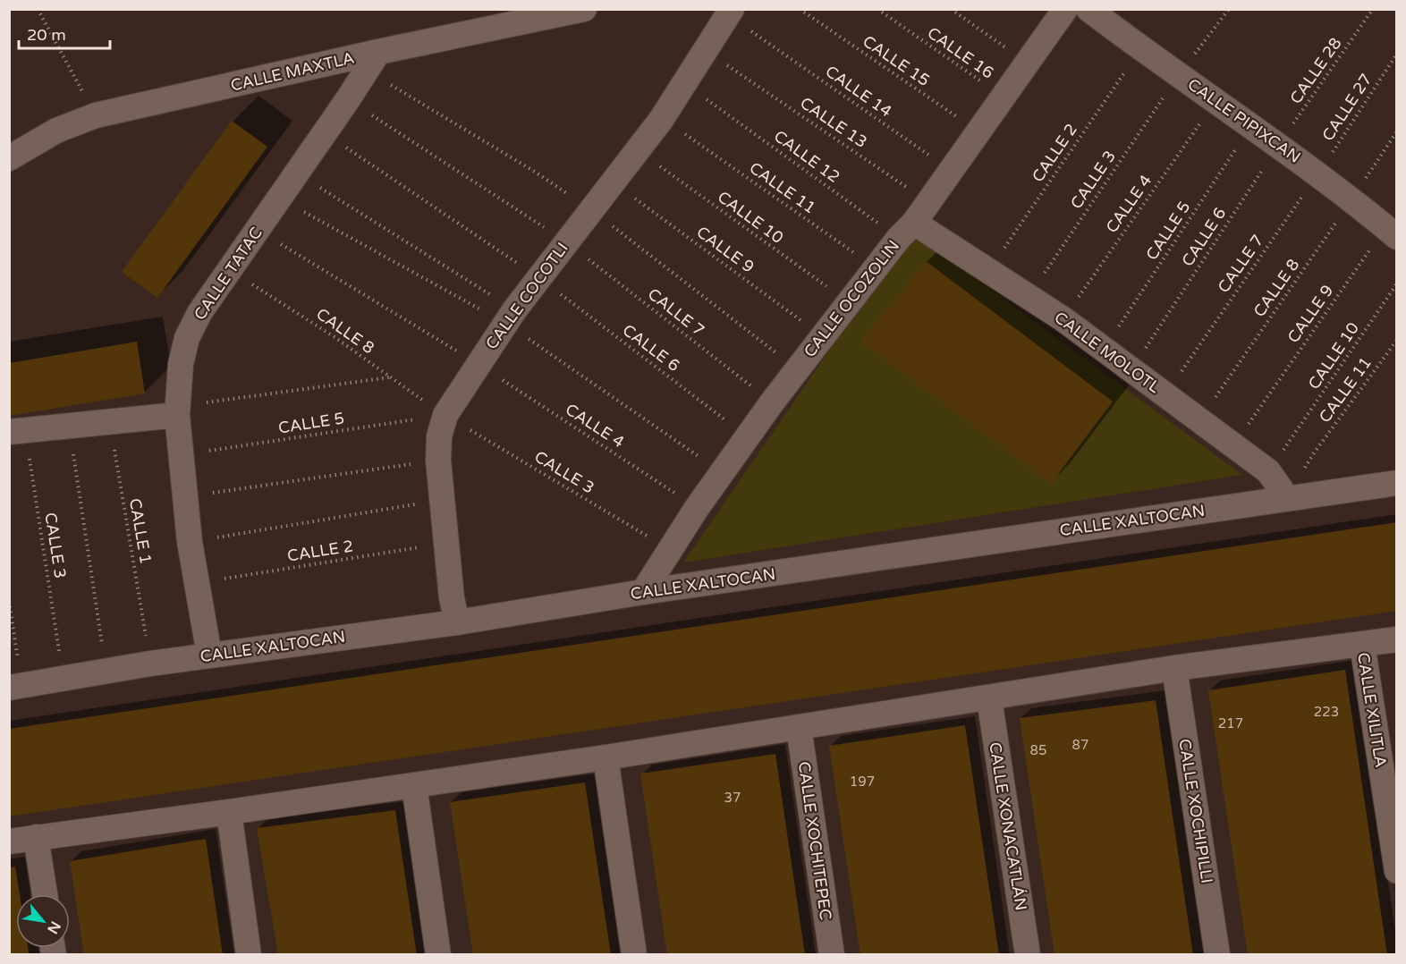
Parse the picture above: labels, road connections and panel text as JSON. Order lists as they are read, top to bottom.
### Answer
{
  "streets": {
    "street": [
      "CALLE MAXTLA",
      "CALLE PIPIXCAN",
      "CALLE TATAC",
      "CALLE COCOTLI",
      "CALLE OCOZOLIN",
      "CALLE MOLOTL",
      "CALLE XALTOCAN",
      "CALLE XILITLA",
      "CALLE XOCHIPILLI",
      "CALLE XONACATLÁN",
      "CALLE XOCHITEPEC"
    ],
    "path": [
      "CALLE 16",
      "CALLE 15",
      "CALLE 28",
      "CALLE 14",
      "CALLE 27",
      "CALLE 13",
      "CALLE 2",
      "CALLE 12",
      "CALLE 3",
      "CALLE 11",
      "CALLE 4",
      "CALLE 10",
      "CALLE 5",
      "CALLE 6",
      "CALLE 9",
      "CALLE 7",
      "CALLE 8",
      "CALLE 1"
    ]
  },
  "crossings": [
    ["CALLE 16", "CALLE OCOZOLIN"],
    ["CALLE 15", "CALLE OCOZOLIN"],
    ["CALLE 28", "CALLE PIPIXCAN"],
    ["CALLE 28", "CALLE 6"],
    ["CALLE MAXTLA", "CALLE TATAC"],
    ["CALLE 14", "CALLE OCOZOLIN"],
    ["CALLE 27", "CALLE PIPIXCAN"],
    ["CALLE 27", "CALLE 7"],
    ["CALLE PIPIXCAN", "CALLE 2"],
    ["CALLE PIPIXCAN", "CALLE 3"],
    ["CALLE PIPIXCAN", "CALLE 4"],
    ["CALLE PIPIXCAN", "CALLE 5"],
    ["CALLE PIPIXCAN", "CALLE 6"],
    ["CALLE PIPIXCAN", "CALLE 9"],
    ["CALLE PIPIXCAN", "CALLE 7"],
    ["CALLE PIPIXCAN", "CALLE 8"],
    ["CALLE 13", "CALLE OCOZOLIN"],
    ["CALLE 2", "CALLE TATAC"],
    ["CALLE 2", "CALLE COCOTLI"],
    ["CALLE 2", "CALLE MOLOTL"],
    ["CALLE 12", "CALLE OCOZOLIN"],
    ["CALLE 12", "CALLE MOLOTL"],
    ["CALLE 3", "CALLE 5"],
    ["CALLE 3", "CALLE 8"],
    ["CALLE 3", "CALLE COCOTLI"],
    ["CALLE 3", "CALLE OCOZOLIN"],
    ["CALLE 3", "CALLE MOLOTL"],
    ["CALLE 11", "CALLE OCOZOLIN"],
    ["CALLE 4", "CALLE COCOTLI"],
    ["CALLE 4", "CALLE OCOZOLIN"],
    ["CALLE 4", "CALLE MOLOTL"],
    ["CALLE 10", "CALLE COCOTLI"],
    ["CALLE 10", "CALLE OCOZOLIN"],
    ["CALLE 5", "CALLE TATAC"],
    ["CALLE 5", "CALLE 8"],
    ["CALLE 5", "CALLE COCOTLI"],
    ["CALLE 5", "CALLE MOLOTL"],
    ["CALLE 6", "CALLE COCOTLI"],
    ["CALLE 6", "CALLE OCOZOLIN"],
    ["CALLE 9", "CALLE COCOTLI"],
    ["CALLE 9", "CALLE OCOZOLIN"],
    ["CALLE 7", "CALLE COCOTLI"],
    ["CALLE 7", "CALLE OCOZOLIN"],
    ["CALLE TATAC", "CALLE 8"],
    ["CALLE TATAC", "CALLE XALTOCAN"],
    ["CALLE 8", "CALLE COCOTLI"],
    ["CALLE COCOTLI", "CALLE XALTOCAN"],
    ["CALLE OCOZOLIN", "CALLE MOLOTL"],
    ["CALLE OCOZOLIN", "CALLE XALTOCAN"],
    ["CALLE MOLOTL", "CALLE XALTOCAN"]
  ],
  "house_numbers": [
    "223",
    "217",
    "87",
    "85",
    "197",
    "37"
  ],
  "scale_bar": "20 m",
  "north": "bottom right"
}
